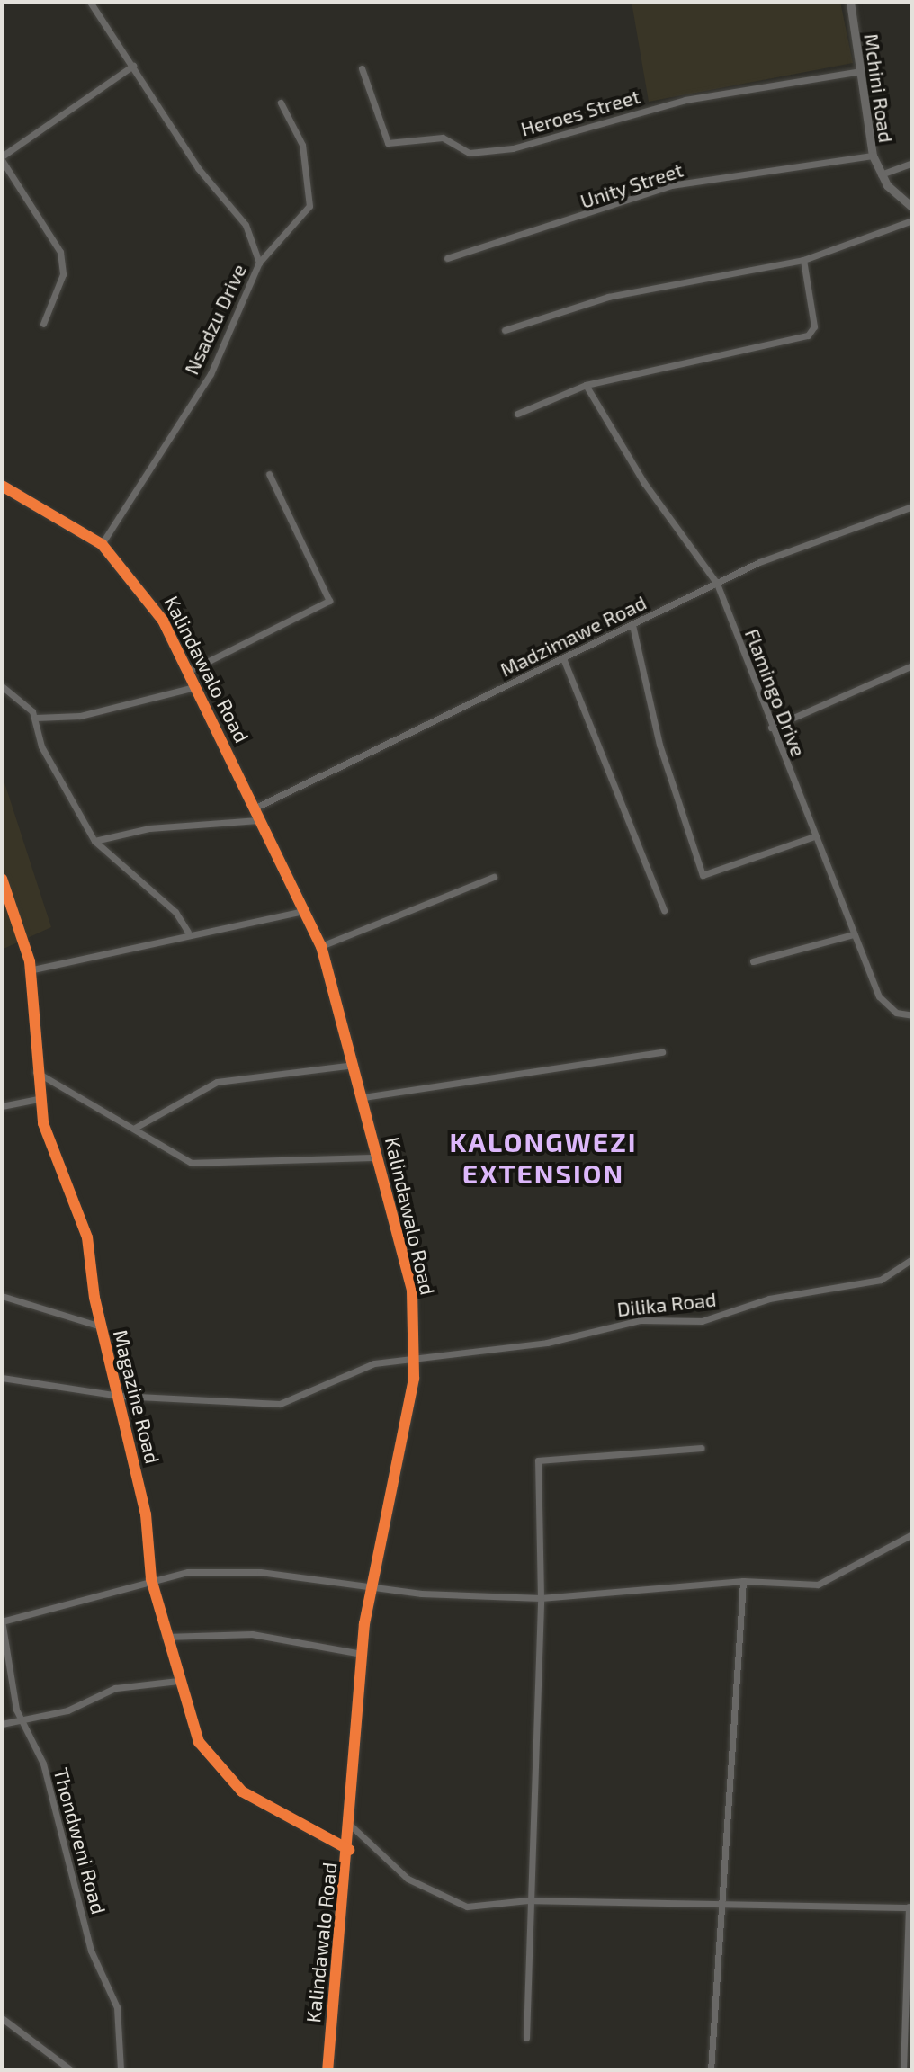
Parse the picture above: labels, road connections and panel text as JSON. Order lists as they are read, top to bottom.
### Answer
{
  "streets": {
    "street": [
      "Mchini Road",
      "Heroes Street",
      "Unity Street",
      "Nsadzu Drive",
      "Madzimawe Road",
      "Kalindawalo Road",
      "Flamingo Drive",
      "Dilika Road",
      "Magazine Road",
      "Thondweni Road"
    ]
  },
  "crossings": [
    ["Mchini Road", "Heroes Street"],
    ["Mchini Road", "Unity Street"],
    ["Nsadzu Drive", "Kalindawalo Road"],
    ["Madzimawe Road", "Kalindawalo Road"],
    ["Madzimawe Road", "Flamingo Drive"],
    ["Kalindawalo Road", "Dilika Road"],
    ["Kalindawalo Road", "Magazine Road"],
    ["Dilika Road", "Magazine Road"]
  ],
  "districts": ["KALONGWEZI EXTENSION"]
}
